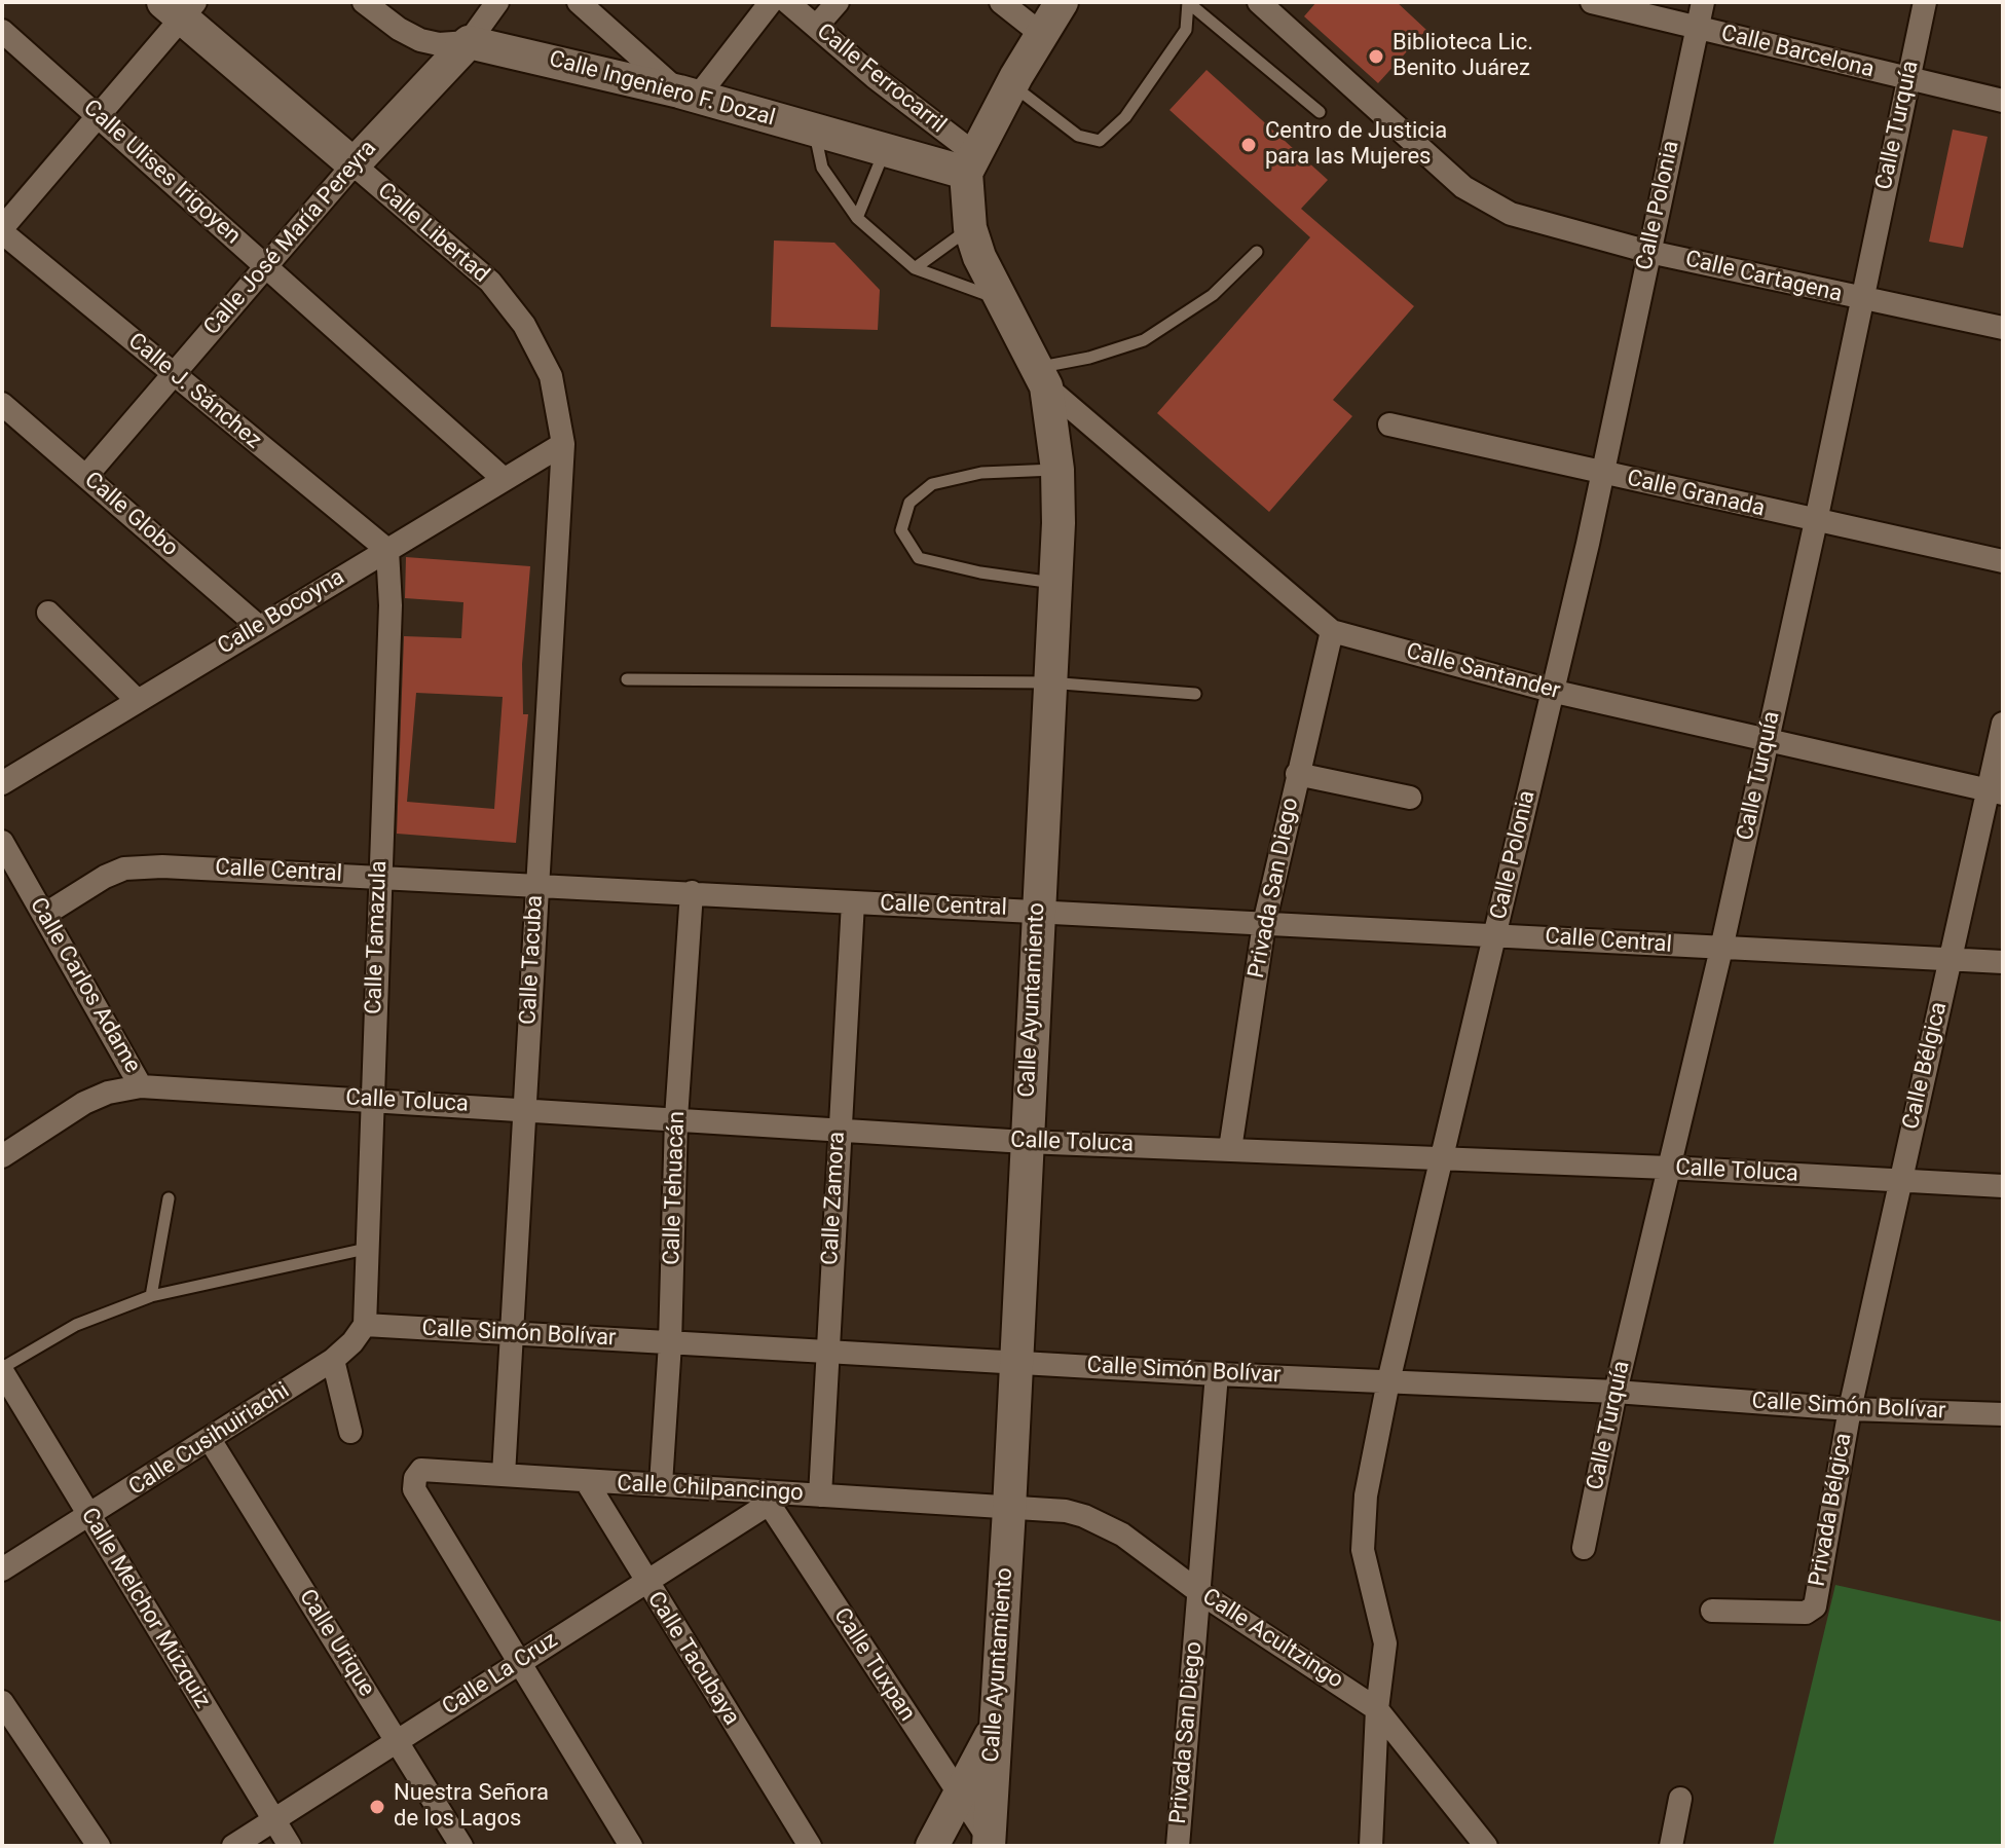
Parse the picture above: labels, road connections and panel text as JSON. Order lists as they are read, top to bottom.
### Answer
{
  "streets": {
    "main road": [
      "Calle Ingeniero F. Dozal",
      "Calle Libertad",
      "Calle José María Pereyra",
      "Calle Ayuntamiento"
    ],
    "street": [
      "Calle Barcelona",
      "Calle Ferrocarril",
      "Calle Turquía",
      "Calle Ulises Irigoyen",
      "Calle Polonia",
      "Calle Cartagena",
      "Calle J. Sánchez",
      "Calle Granada",
      "Calle Globo",
      "Calle Bocoyna",
      "Calle Santander",
      "Calle Central",
      "Privada San Diego",
      "Calle Tamazula",
      "Calle Tacuba",
      "Calle Carlos Adame",
      "Calle Bélgica",
      "Calle Toluca",
      "Calle Tehuacán",
      "Calle Zamora",
      "Calle Simón Bolívar",
      "Calle Cusihuiriachi",
      "Calle Chilpancingo",
      "Privada Bélgica",
      "Calle Melchor Múzquiz",
      "Calle Acultzingo",
      "Calle Urique",
      "Calle Tacubaya",
      "Calle Tuxpan",
      "Calle La Cruz"
    ]
  },
  "crossings": [
    ["Calle Barcelona", "Calle Turquía"],
    ["Calle Barcelona", "Calle Polonia"],
    ["Calle Ferrocarril", "Calle Ingeniero F. Dozal"],
    ["Calle Ferrocarril", "Calle Ayuntamiento"],
    ["Calle Ingeniero F. Dozal", "Calle José María Pereyra"],
    ["Calle Ingeniero F. Dozal", "Calle Ayuntamiento"],
    ["Calle Turquía", "Calle Cartagena"],
    ["Calle Turquía", "Calle Granada"],
    ["Calle Turquía", "Calle Santander"],
    ["Calle Turquía", "Calle Central"],
    ["Calle Turquía", "Calle Toluca"],
    ["Calle Turquía", "Calle Simón Bolívar"],
    ["Calle Ulises Irigoyen", "Calle José María Pereyra"],
    ["Calle Ulises Irigoyen", "Calle Bocoyna"],
    ["Calle Polonia", "Calle Cartagena"],
    ["Calle Polonia", "Calle Granada"],
    ["Calle Polonia", "Calle Santander"],
    ["Calle Polonia", "Calle Central"],
    ["Calle Polonia", "Calle Toluca"],
    ["Calle Polonia", "Calle Simón Bolívar"],
    ["Calle Polonia", "Calle Acultzingo"],
    ["Calle Libertad", "Calle José María Pereyra"],
    ["Calle Libertad", "Calle Bocoyna"],
    ["Calle Libertad", "Calle Tacuba"],
    ["Calle José María Pereyra", "Calle J. Sánchez"],
    ["Calle José María Pereyra", "Calle Globo"],
    ["Calle J. Sánchez", "Calle Bocoyna"],
    ["Calle J. Sánchez", "Calle Tamazula"],
    ["Calle Globo", "Calle Bocoyna"],
    ["Calle Bocoyna", "Calle Tamazula"],
    ["Calle Bocoyna", "Calle Tacuba"],
    ["Calle Santander", "Privada San Diego"],
    ["Calle Santander", "Calle Ayuntamiento"],
    ["Calle Santander", "Calle Bélgica"],
    ["Calle Central", "Privada San Diego"],
    ["Calle Central", "Calle Tamazula"],
    ["Calle Central", "Calle Tacuba"],
    ["Calle Central", "Calle Carlos Adame"],
    ["Calle Central", "Calle Ayuntamiento"],
    ["Calle Central", "Calle Bélgica"],
    ["Calle Central", "Calle Tehuacán"],
    ["Calle Central", "Calle Zamora"],
    ["Privada San Diego", "Calle Toluca"],
    ["Privada San Diego", "Calle Simón Bolívar"],
    ["Privada San Diego", "Calle Acultzingo"],
    ["Calle Tamazula", "Calle Toluca"],
    ["Calle Tamazula", "Calle Simón Bolívar"],
    ["Calle Tamazula", "Calle Cusihuiriachi"],
    ["Calle Tacuba", "Calle Toluca"],
    ["Calle Tacuba", "Calle Simón Bolívar"],
    ["Calle Tacuba", "Calle Chilpancingo"],
    ["Calle Carlos Adame", "Calle Toluca"],
    ["Calle Ayuntamiento", "Calle Toluca"],
    ["Calle Ayuntamiento", "Calle Simón Bolívar"],
    ["Calle Ayuntamiento", "Calle Chilpancingo"],
    ["Calle Ayuntamiento", "Calle Acultzingo"],
    ["Calle Ayuntamiento", "Calle Tuxpan"],
    ["Calle Bélgica", "Calle Toluca"],
    ["Calle Bélgica", "Calle Simón Bolívar"],
    ["Calle Bélgica", "Privada Bélgica"],
    ["Calle Toluca", "Calle Tehuacán"],
    ["Calle Toluca", "Calle Zamora"],
    ["Calle Tehuacán", "Calle Simón Bolívar"],
    ["Calle Tehuacán", "Calle Chilpancingo"],
    ["Calle Zamora", "Calle Simón Bolívar"],
    ["Calle Zamora", "Calle Chilpancingo"],
    ["Calle Simón Bolívar", "Calle Cusihuiriachi"],
    ["Calle Simón Bolívar", "Privada Bélgica"],
    ["Calle Cusihuiriachi", "Calle Melchor Múzquiz"],
    ["Calle Cusihuiriachi", "Calle Urique"],
    ["Calle Chilpancingo", "Calle Acultzingo"],
    ["Calle Chilpancingo", "Calle Tacubaya"],
    ["Calle Chilpancingo", "Calle Tuxpan"],
    ["Calle Chilpancingo", "Calle La Cruz"],
    ["Calle Melchor Múzquiz", "Calle La Cruz"],
    ["Calle Urique", "Calle La Cruz"],
    ["Calle Tacubaya", "Calle La Cruz"],
    ["Calle Tuxpan", "Calle La Cruz"]
  ],
  "places": ["Biblioteca Lic. Benito Juárez", "Centro de Justicia para las Mujeres", "Nuestra Señora de los Lagos"]
}
